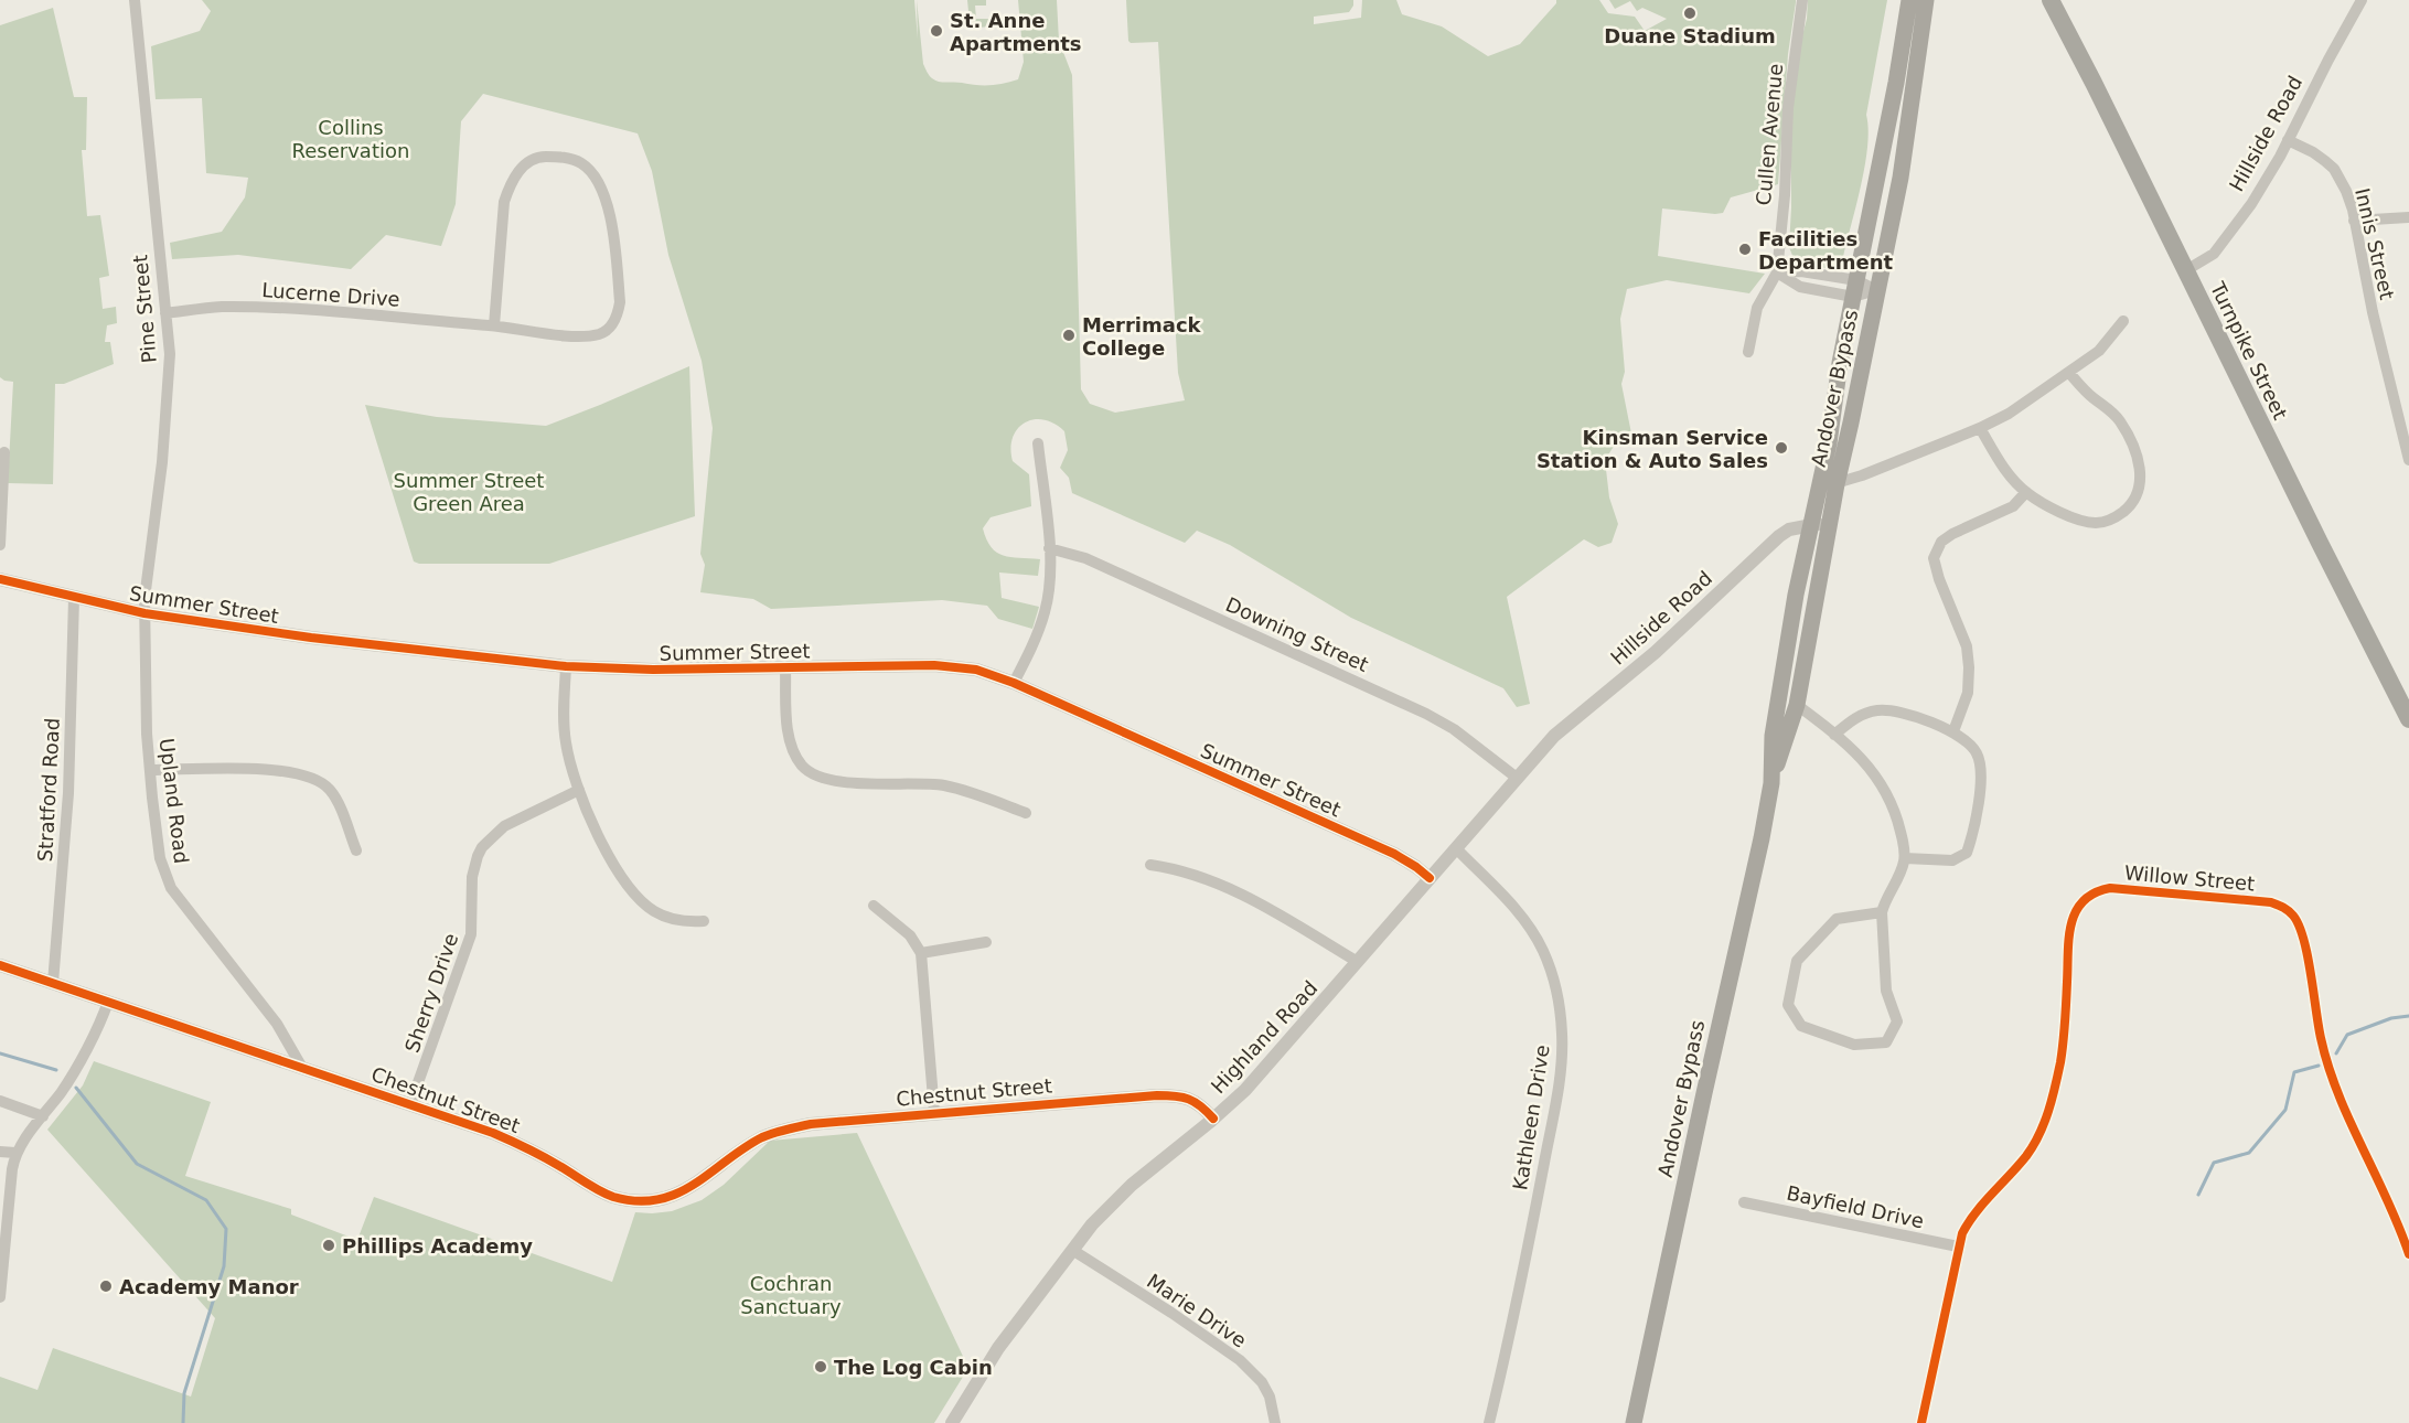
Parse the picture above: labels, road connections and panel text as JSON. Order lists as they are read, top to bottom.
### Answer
{
  "streets": {
    "highway": ["Turnpike Street"],
    "main road": ["Andover Bypass"],
    "street": [
      "Hillside Road",
      "Cullen Avenue",
      "Innis Street",
      "Lucerne Drive",
      "Pine Street",
      "Summer Street",
      "Downing Street",
      "Stratford Road",
      "Upland Road",
      "Willow Street",
      "Sherry Drive",
      "Highland Road",
      "Chestnut Street",
      "Kathleen Drive",
      "Bayfield Drive",
      "Marie Drive"
    ]
  },
  "crossings": [
    ["Hillside Road", "Innis Street"],
    ["Hillside Road", "Turnpike Street"],
    ["Hillside Road", "Andover Bypass"],
    ["Hillside Road", "Highland Road"],
    ["Lucerne Drive", "Pine Street"],
    ["Pine Street", "Summer Street"],
    ["Pine Street", "Upland Road"],
    ["Summer Street", "Stratford Road"],
    ["Summer Street", "Upland Road"],
    ["Summer Street", "Highland Road"],
    ["Downing Street", "Highland Road"],
    ["Stratford Road", "Chestnut Street"],
    ["Upland Road", "Chestnut Street"],
    ["Willow Street", "Bayfield Drive"],
    ["Sherry Drive", "Chestnut Street"],
    ["Highland Road", "Chestnut Street"],
    ["Highland Road", "Kathleen Drive"],
    ["Highland Road", "Marie Drive"]
  ],
  "parks": ["Collins Reservation", "Summer Street Green Area", "Cochran Sanctuary"],
  "places": [
    "Duane Stadium",
    "St. Anne Apartments",
    "Facilities Department",
    "Merrimack College",
    "Kinsman Service Station & Auto Sales",
    "Phillips Academy",
    "Academy Manor",
    "The Log Cabin"
  ]
}
